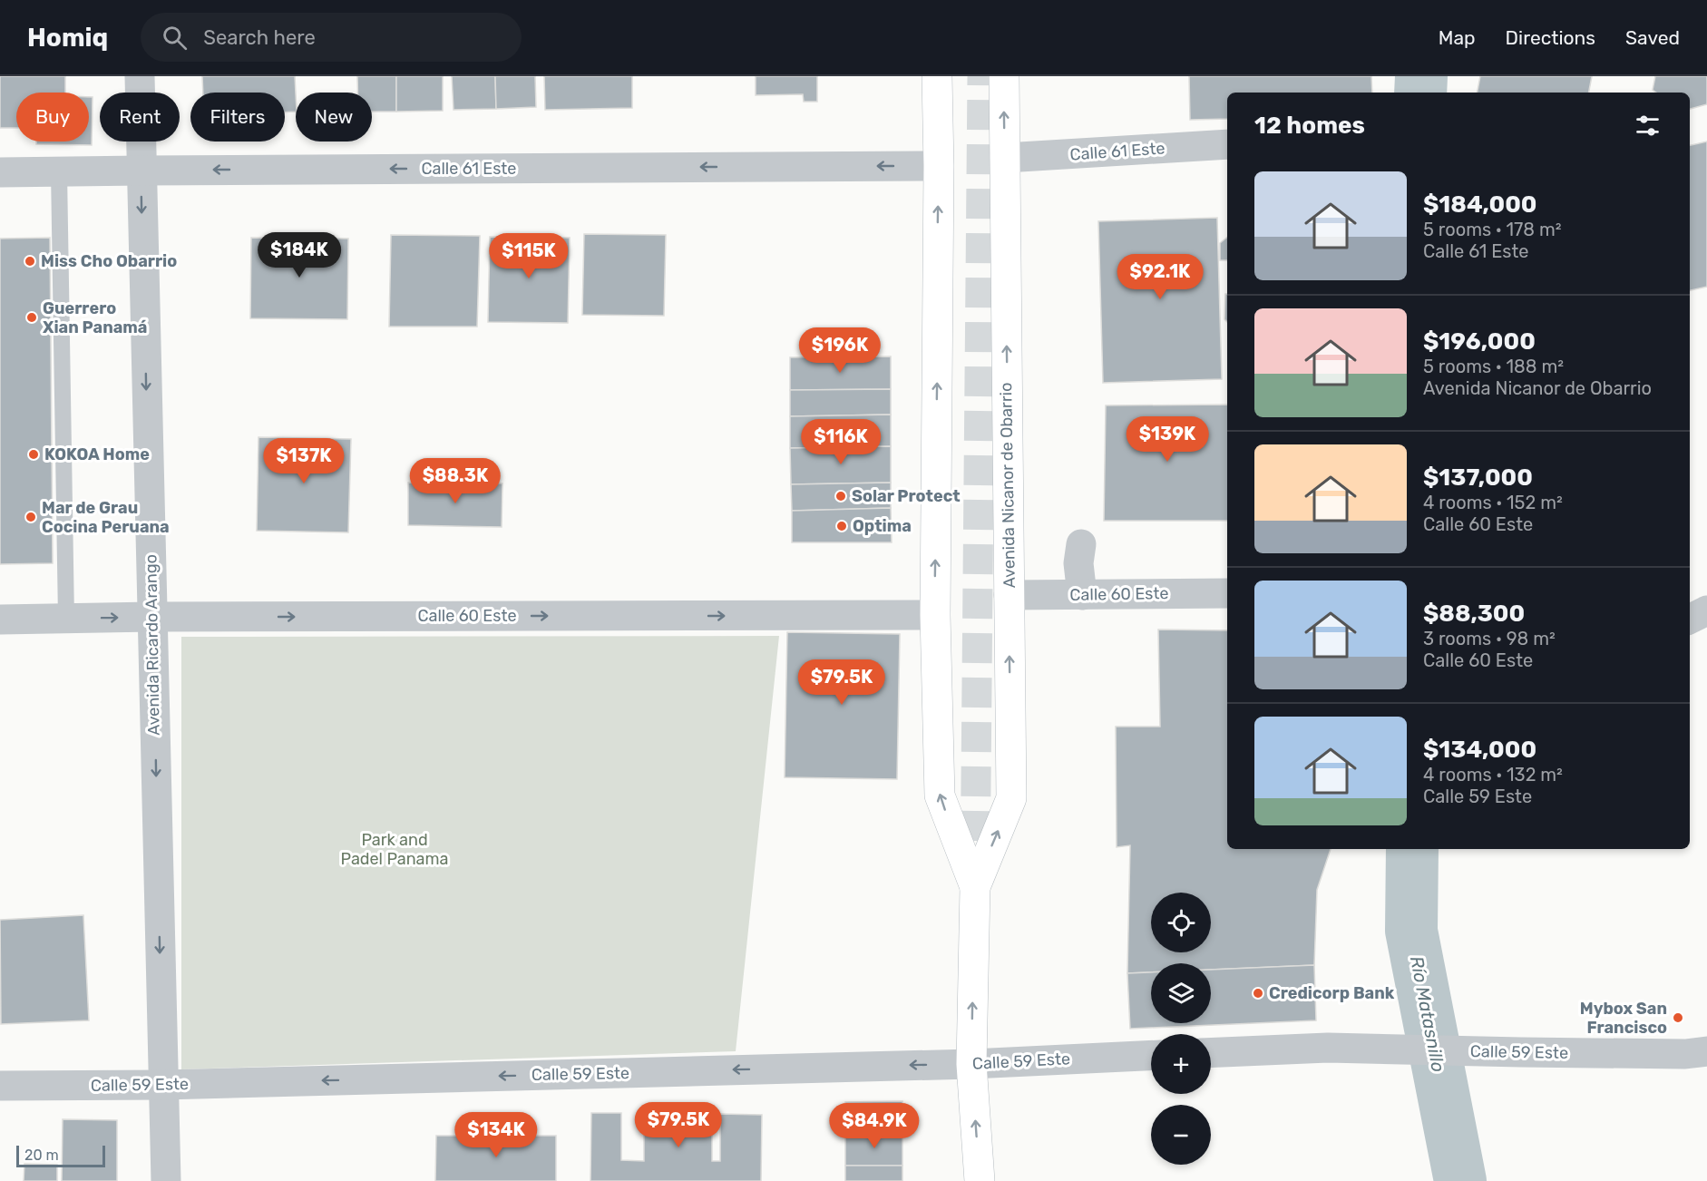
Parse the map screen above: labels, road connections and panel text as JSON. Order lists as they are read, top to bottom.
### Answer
{
  "streets": {
    "street": [
      "Calle 61 Este",
      "Avenida Nicanor de Obarrio",
      "Calle 60 Este",
      "Avenida Ricardo Arango",
      "Calle 59 Este"
    ]
  },
  "crossings": [
    ["Calle 61 Este", "Avenida Nicanor de Obarrio"],
    ["Calle 61 Este", "Avenida Ricardo Arango"],
    ["Avenida Nicanor de Obarrio", "Calle 60 Este"],
    ["Avenida Nicanor de Obarrio", "Calle 59 Este"],
    ["Calle 60 Este", "Avenida Ricardo Arango"],
    ["Avenida Ricardo Arango", "Calle 59 Este"]
  ],
  "one_way": [
    "Calle 61 Este",
    "Avenida Nicanor de Obarrio",
    "Calle 60 Este",
    "Avenida Ricardo Arango",
    "Calle 59 Este"
  ],
  "water": ["Río Matasnillo"],
  "parks": ["Park and Padel Panama"],
  "places": [
    "Miss Cho Obarrio",
    "Guerrero Xian Panamá",
    "KOKOA Home",
    "Solar Protect",
    "Mar de Grau Cocina Peruana",
    "Optima",
    "Credicorp Bank",
    "Mybox San Francisco"
  ],
  "scale_bar": "20 m",
  "page": {
    "header": "Homiq",
    "search": "Search here",
    "nav": ["Map", "Directions", "Saved"],
    "chip": [
      "Buy",
      "Rent",
      "Filters",
      "New"
    ],
    "heading": "12 homes",
    "list": [
      {
        "name": "$184,000",
        "note": "5 rooms · 178 m² · Calle 61 Este"
      },
      {
        "name": "$196,000",
        "note": "5 rooms · 188 m² · Avenida Nicanor de Obarrio"
      },
      {
        "name": "$137,000",
        "note": "4 rooms · 152 m² · Calle 60 Este"
      },
      {
        "name": "$88,300",
        "note": "3 rooms · 98 m² · Calle 60 Este"
      },
      {
        "name": "$134,000",
        "note": "4 rooms · 132 m² · Calle 59 Este"
      }
    ],
    "price": [
      "$184K",
      "$115K",
      "$92.1K",
      "$196K",
      "$139K",
      "$116K",
      "$137K",
      "$88.3K",
      "$79.5K",
      "$79.5K",
      "$84.9K",
      "$134K"
    ],
    "map_buttons": ["+", "−"],
    "scale": "20 m"
  }
}
